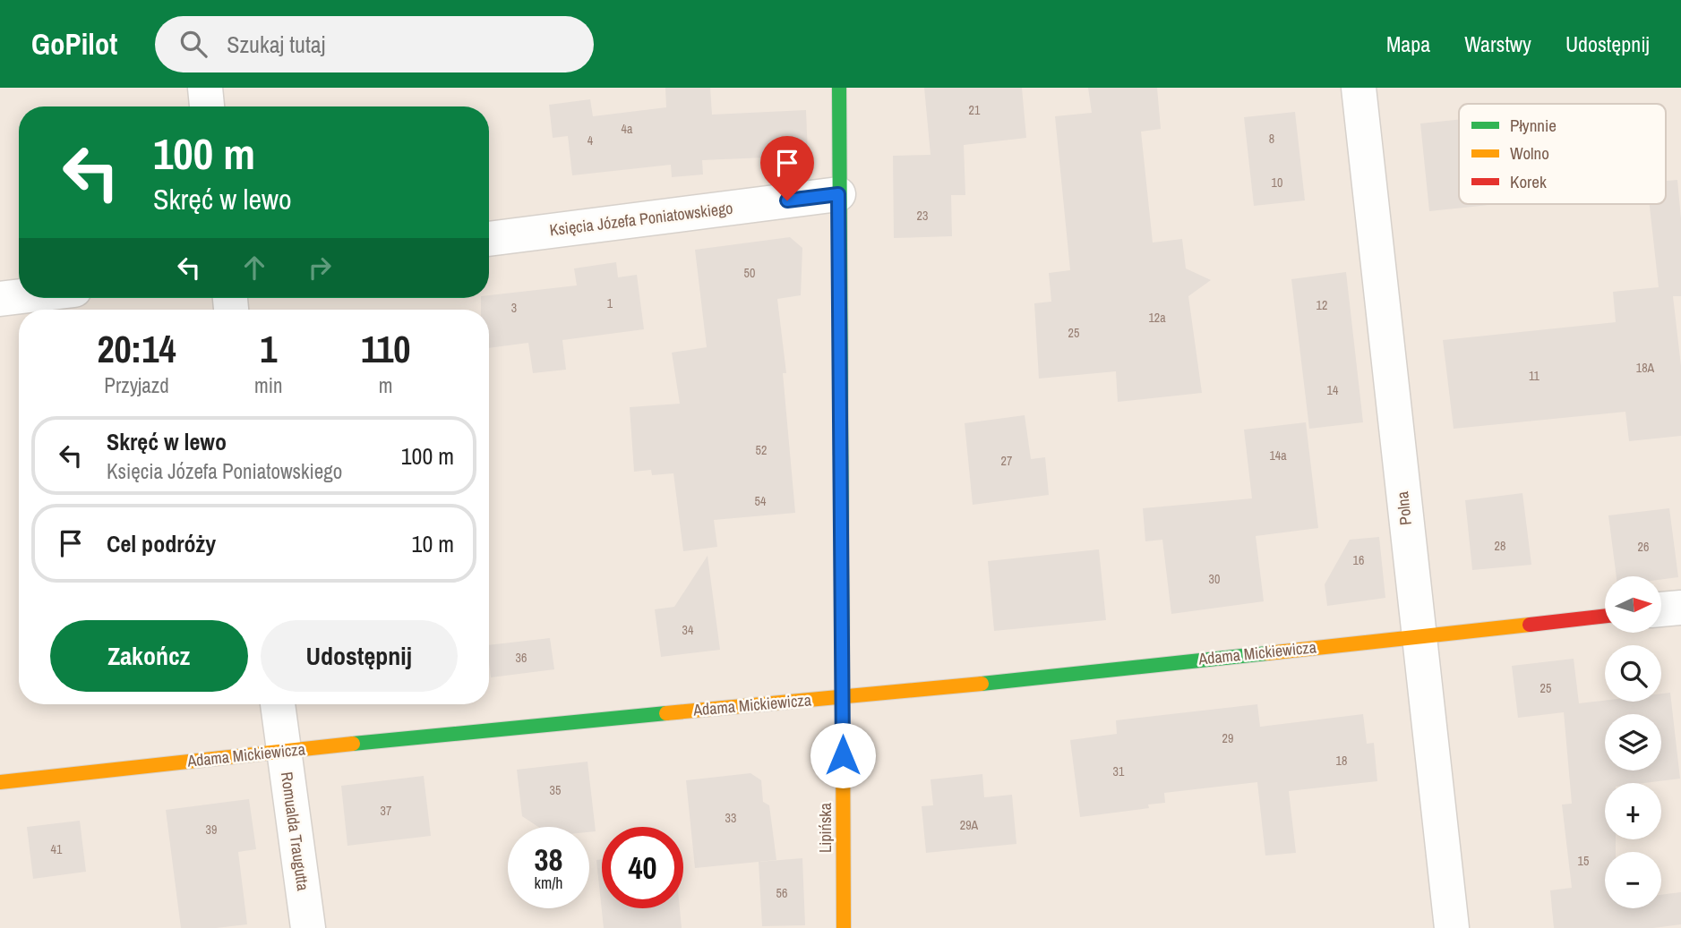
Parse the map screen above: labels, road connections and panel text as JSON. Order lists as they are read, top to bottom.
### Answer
{
  "streets": {
    "street": [
      "Księcia Józefa Poniatowskiego",
      "Polna",
      "Adama Mickiewicza",
      "Lipińska",
      "Romualda Traugutta"
    ]
  },
  "crossings": [
    ["Księcia Józefa Poniatowskiego", "Lipińska"],
    ["Polna", "Adama Mickiewicza"],
    ["Adama Mickiewicza", "Lipińska"],
    ["Adama Mickiewicza", "Romualda Traugutta"]
  ],
  "house_numbers": [
    "21",
    "4a",
    "8",
    "4",
    "10",
    "23",
    "50",
    "1",
    "12",
    "3",
    "12a",
    "25",
    "18A",
    "11",
    "14",
    "52",
    "14a",
    "27",
    "54",
    "28",
    "26",
    "16",
    "30",
    "34",
    "36",
    "25",
    "29",
    "18",
    "31",
    "35",
    "37",
    "33",
    "29A",
    "39",
    "41",
    "15",
    "56"
  ],
  "legend": ["Płynnie", "Wolno", "Korek"],
  "north": "right",
  "page": {
    "header": "GoPilot",
    "search": "Szukaj tutaj",
    "nav": ["Mapa", "Warstwy", "Udostępnij"],
    "turn": ["100 m", "Skręć w lewo"],
    "eta": [
      "20:14",
      "Przyjazd",
      "1",
      "min",
      "110",
      "m"
    ],
    "list": [
      {
        "name": "Skręć w lewo",
        "note": "Księcia Józefa Poniatowskiego",
        "value": "100 m"
      },
      {
        "name": "Cel podróży",
        "value": "10 m"
      }
    ],
    "map_buttons": ["+", "−"],
    "buttons": ["Zakończ", "Udostępnij"],
    "speed": "38 km/h",
    "limit": "40"
  }
}
